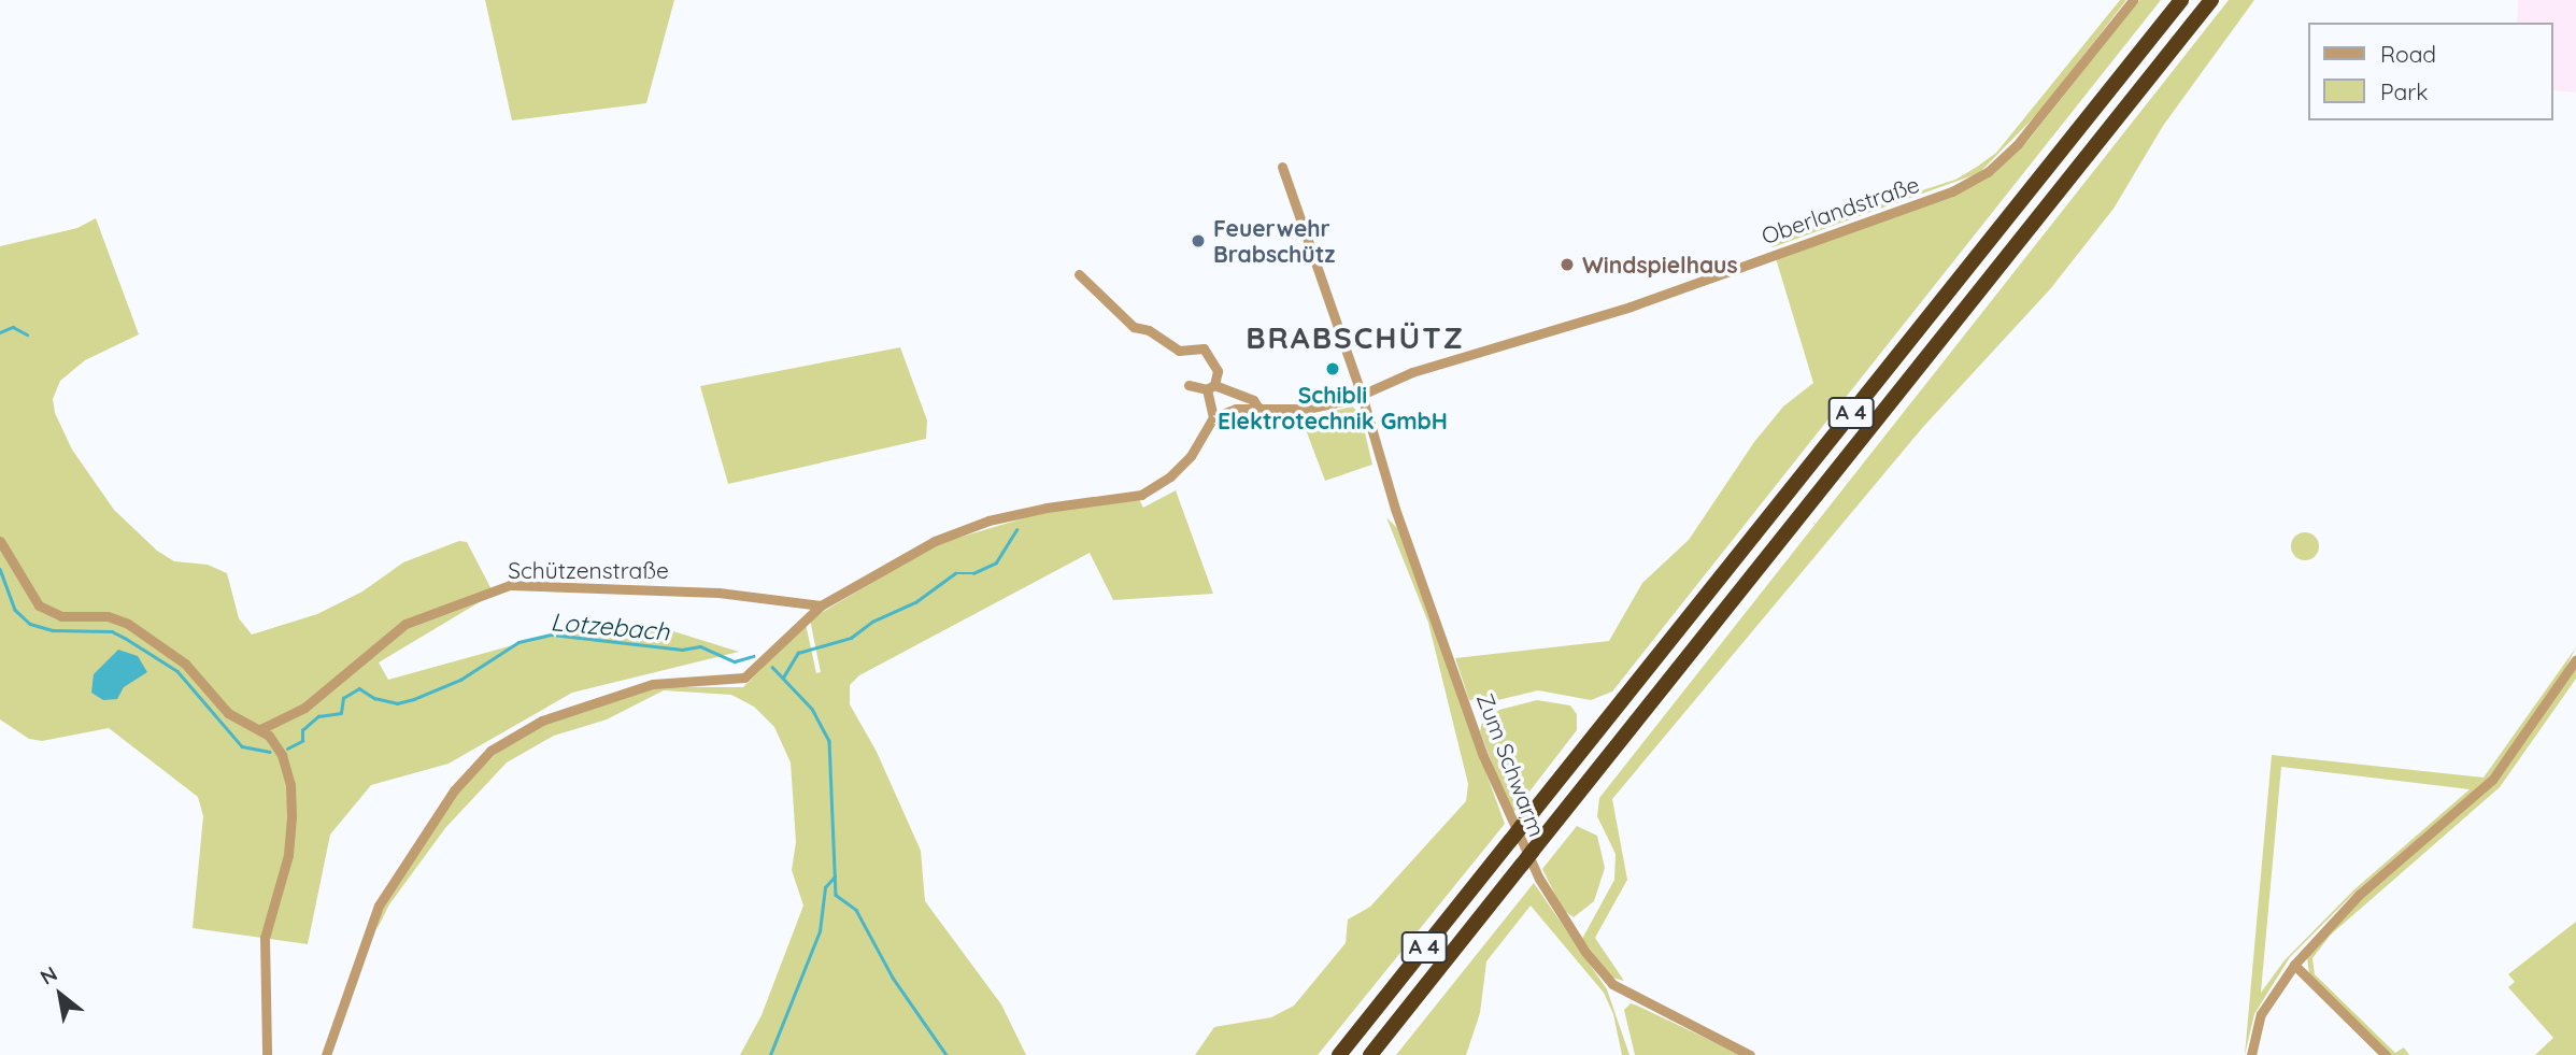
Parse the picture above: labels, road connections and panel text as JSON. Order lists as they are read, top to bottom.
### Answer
{
  "streets": {
    "highway": ["A 4"],
    "street": ["Oberlandstraße", "Schützenstraße", "Zum Schwarm"]
  },
  "crossings": [
    ["Oberlandstraße", "Zum Schwarm"]
  ],
  "districts": ["BRABSCHÜTZ"],
  "water": ["Lotzebach"],
  "places": ["Feuerwehr Brabschütz", "Windspielhaus", "Schibli Elektrotechnik GmbH"],
  "legend": ["Road", "Park"],
  "north": "top left"
}
